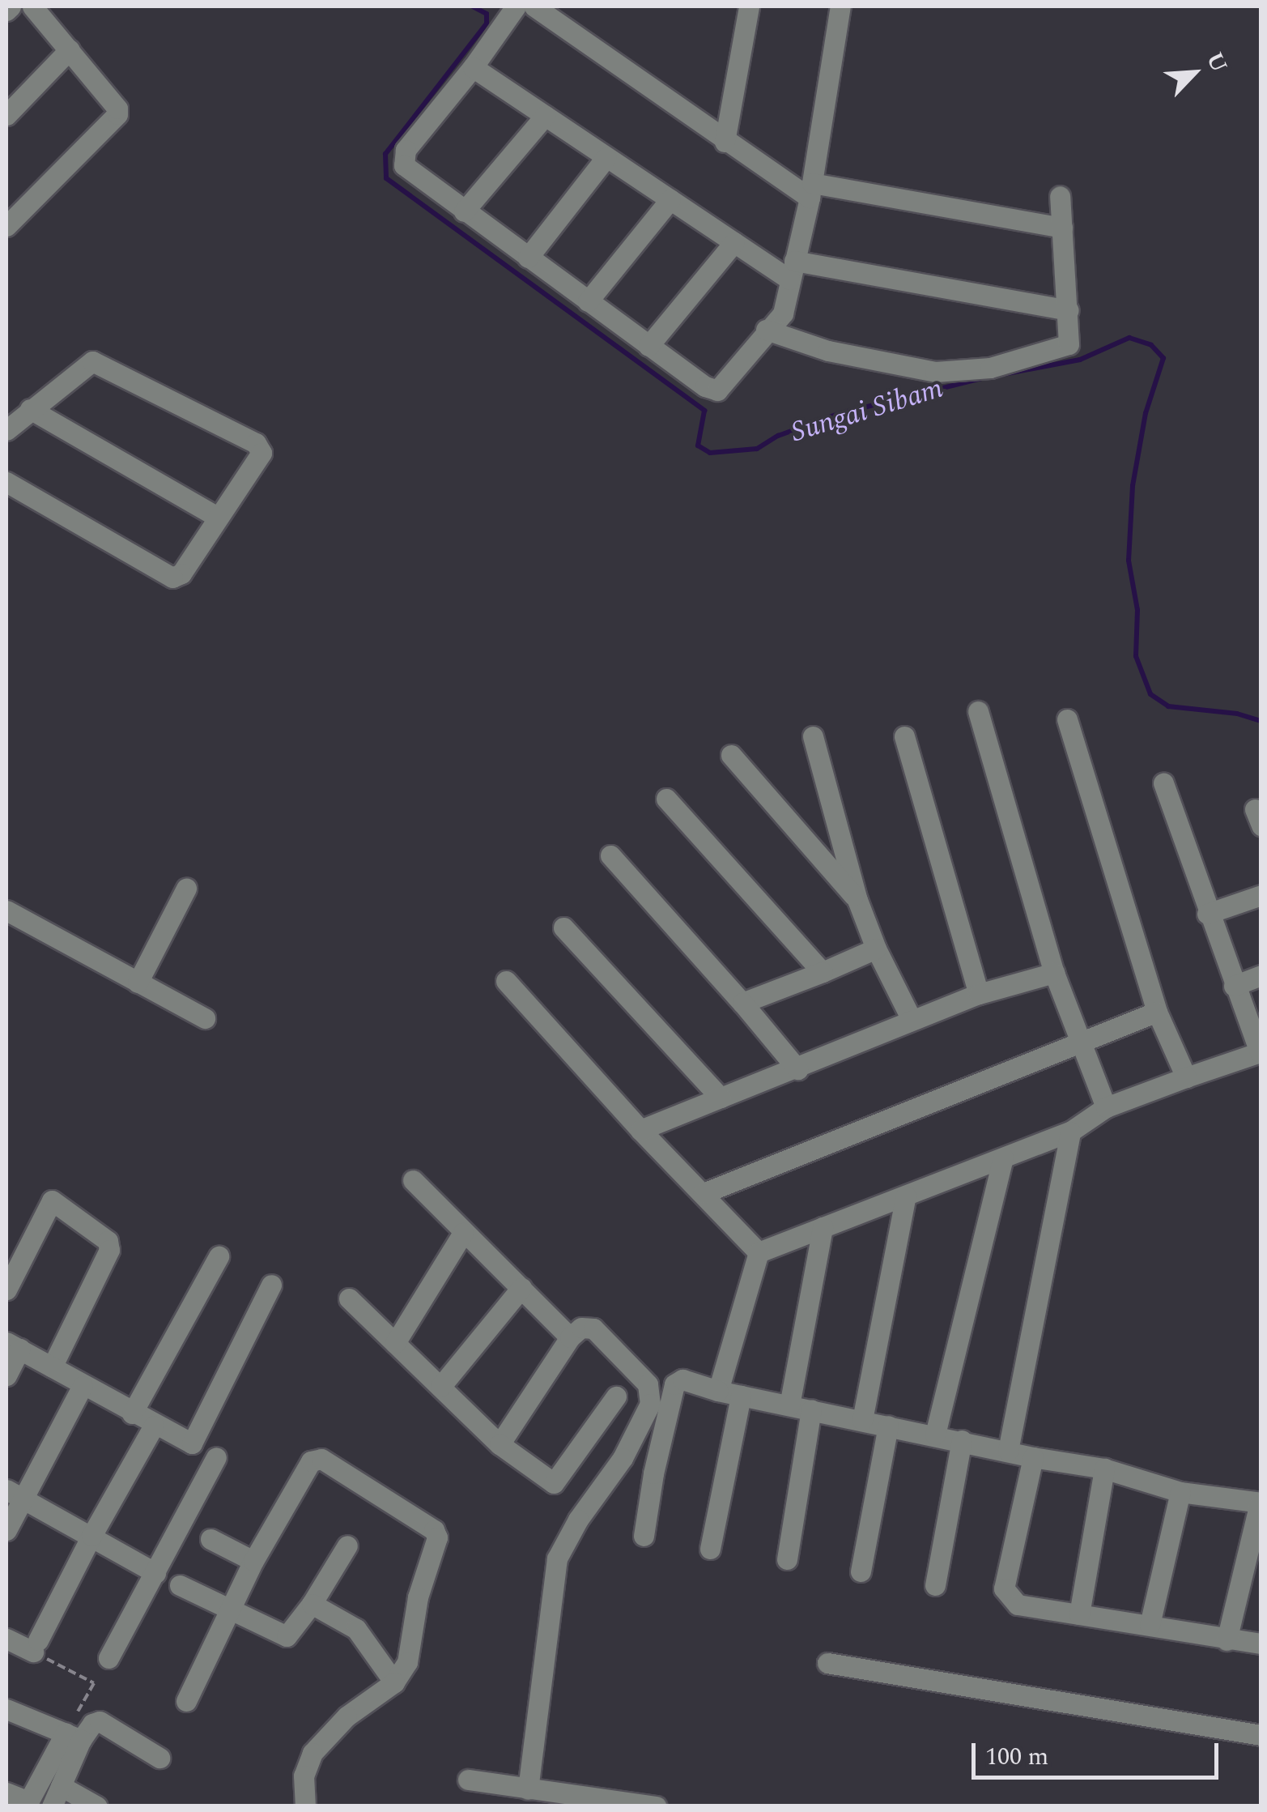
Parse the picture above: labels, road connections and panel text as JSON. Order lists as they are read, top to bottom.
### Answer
{
  "water": ["Sungai Sibam"],
  "scale_bar": "100 m",
  "north": "top right"
}
